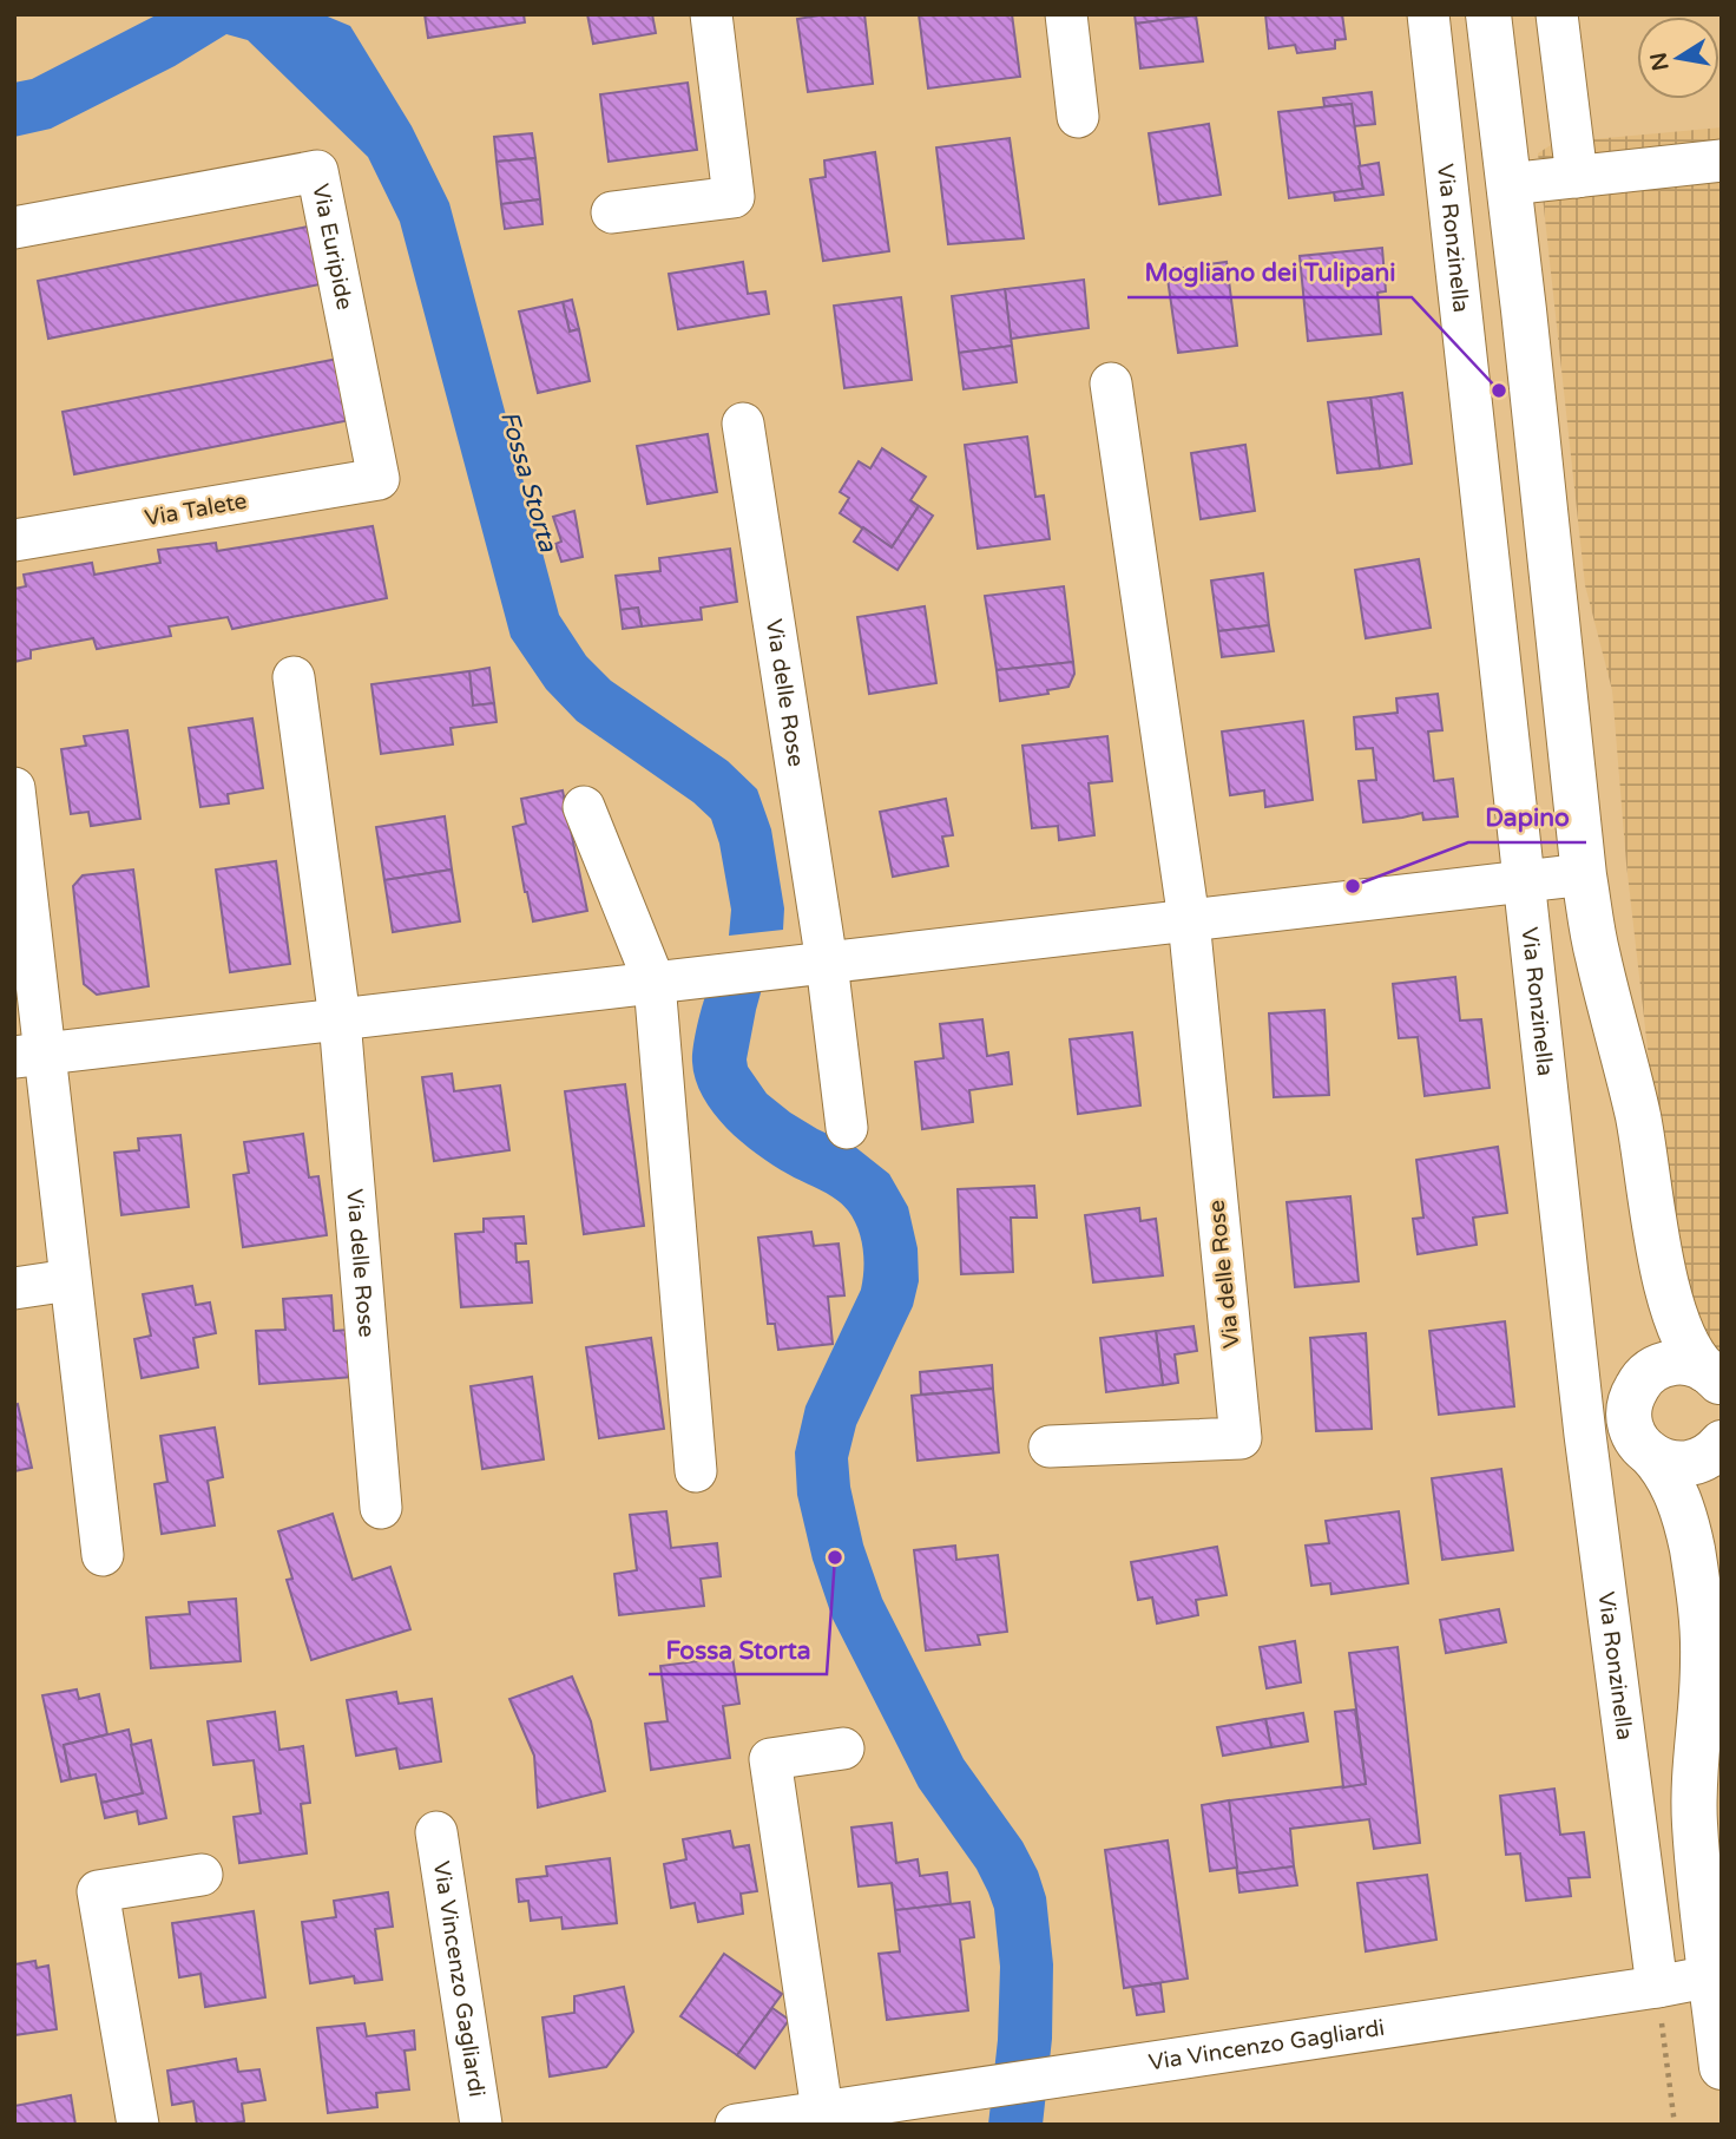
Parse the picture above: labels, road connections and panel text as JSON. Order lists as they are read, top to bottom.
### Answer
{
  "streets": {
    "street": [
      "Via Ronzinella",
      "Via Euripide",
      "Via Talete",
      "Via delle Rose",
      "Via Vincenzo Gagliardi"
    ]
  },
  "crossings": [
    ["Via Ronzinella", "Via Vincenzo Gagliardi"],
    ["Via Euripide", "Via Talete"]
  ],
  "water": ["Fossa Storta"],
  "places": ["Mogliano dei Tulipani", "Dapino", "Fossa Storta"],
  "north": "left"
}
